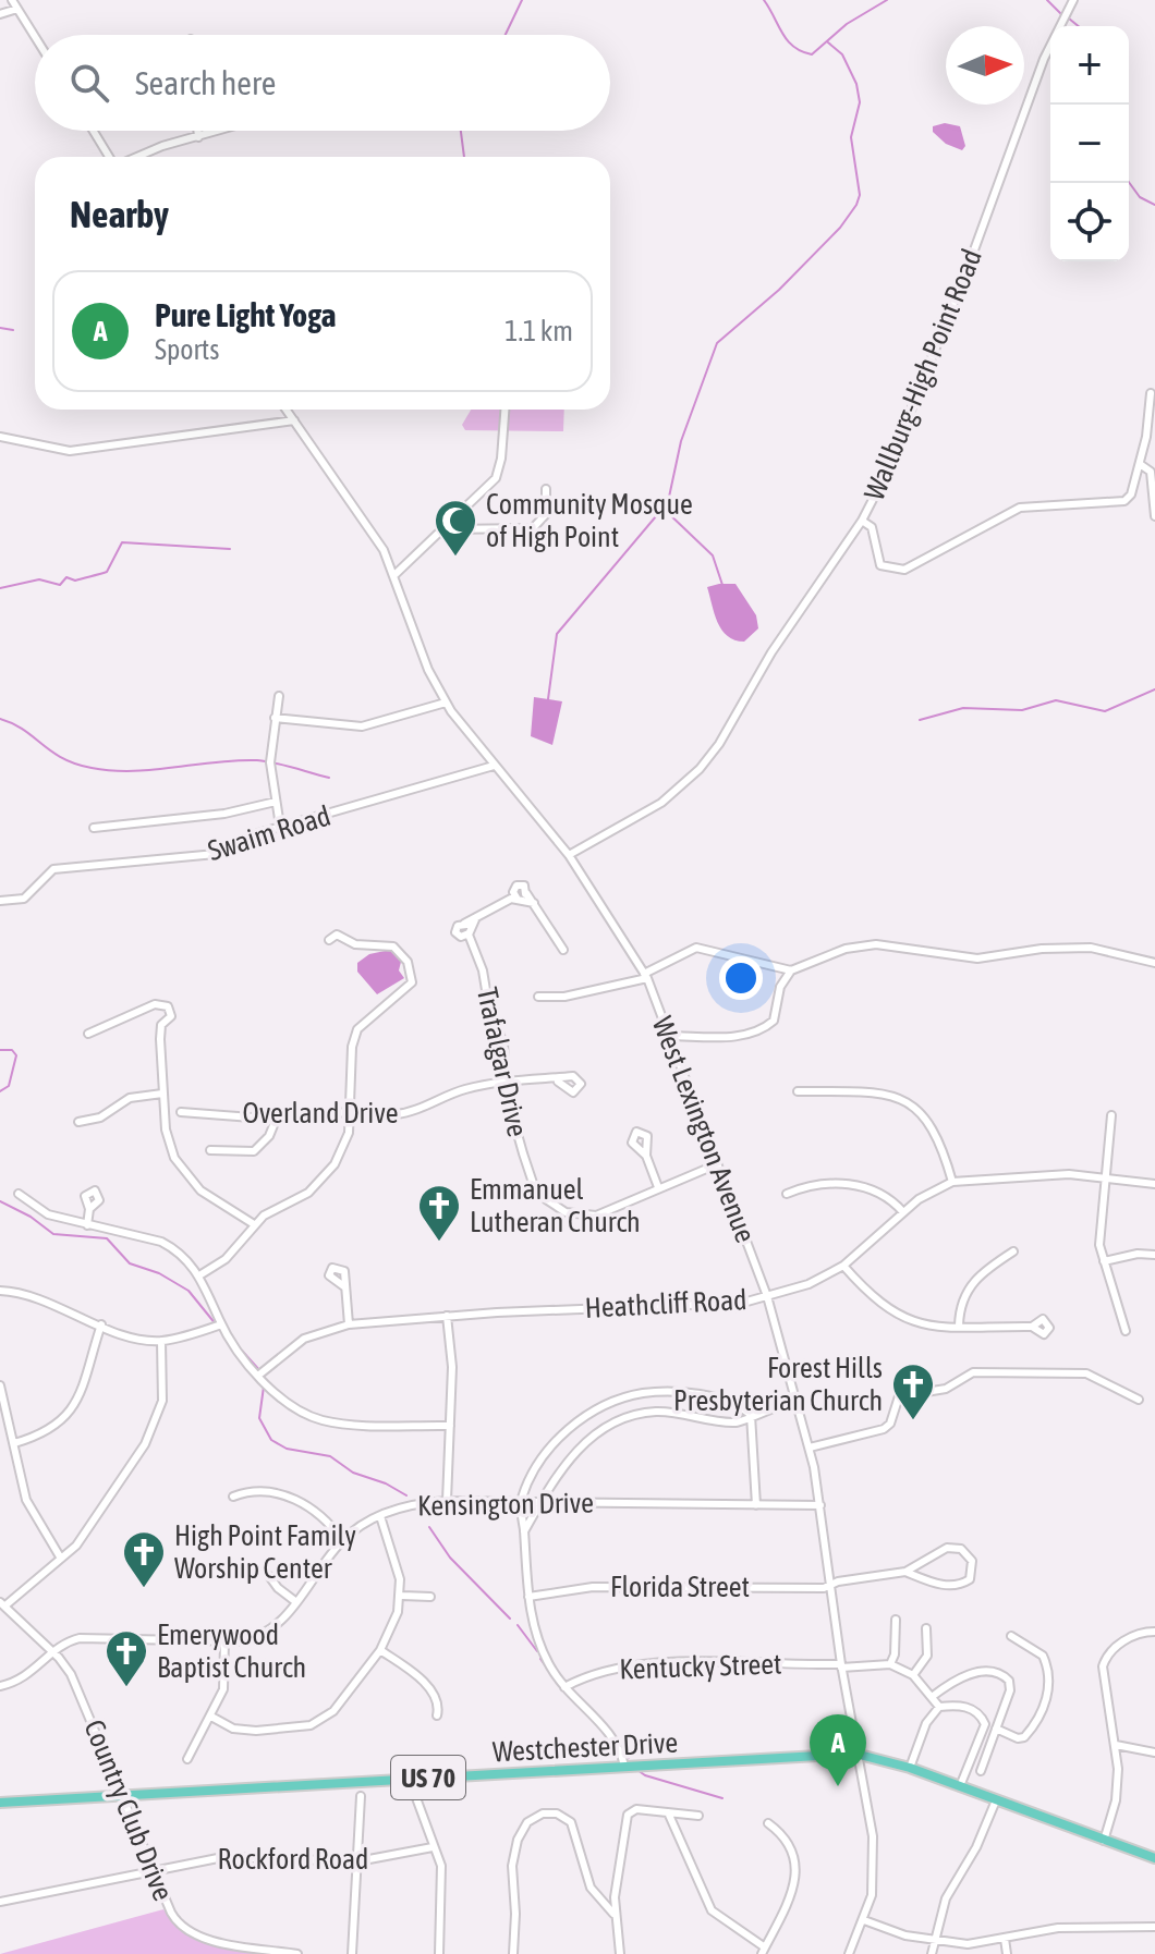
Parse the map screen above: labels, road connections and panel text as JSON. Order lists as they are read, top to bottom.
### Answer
{
  "streets": {
    "main road": ["Westchester Drive", "US 70"],
    "street": [
      "Wallburg-High Point Road",
      "Swaim Road",
      "Trafalgar Drive",
      "Overland Drive",
      "West Lexington Avenue",
      "Heathcliff Road",
      "Kensington Drive",
      "Florida Street",
      "Kentucky Street",
      "Country Club Drive",
      "Rockford Road"
    ]
  },
  "crossings": [
    ["Wallburg-High Point Road", "West Lexington Avenue"],
    ["Swaim Road", "West Lexington Avenue"],
    ["Trafalgar Drive", "Overland Drive"],
    ["Trafalgar Drive", "West Lexington Avenue"],
    ["West Lexington Avenue", "Heathcliff Road"],
    ["West Lexington Avenue", "Kensington Drive"],
    ["West Lexington Avenue", "Florida Street"],
    ["West Lexington Avenue", "Kentucky Street"],
    ["West Lexington Avenue", "Westchester Drive"],
    ["Kensington Drive", "Country Club Drive"],
    ["Westchester Drive", "Country Club Drive"],
    ["Country Club Drive", "Rockford Road"]
  ],
  "places": {
    "mosque": ["Community Mosque of High Point"],
    "church": [
      "Emmanuel Lutheran Church",
      "Forest Hills Presbyterian Church",
      "High Point Family Worship Center",
      "Emerywood Baptist Church"
    ]
  },
  "north": "right",
  "page": {
    "map_buttons": ["+", "−"],
    "search": "Search here",
    "heading": "Nearby",
    "list": [
      {
        "mark": "A",
        "name": "Pure Light Yoga",
        "note": "Sports",
        "value": "1.1 km"
      }
    ],
    "pins": "A"
  }
}
